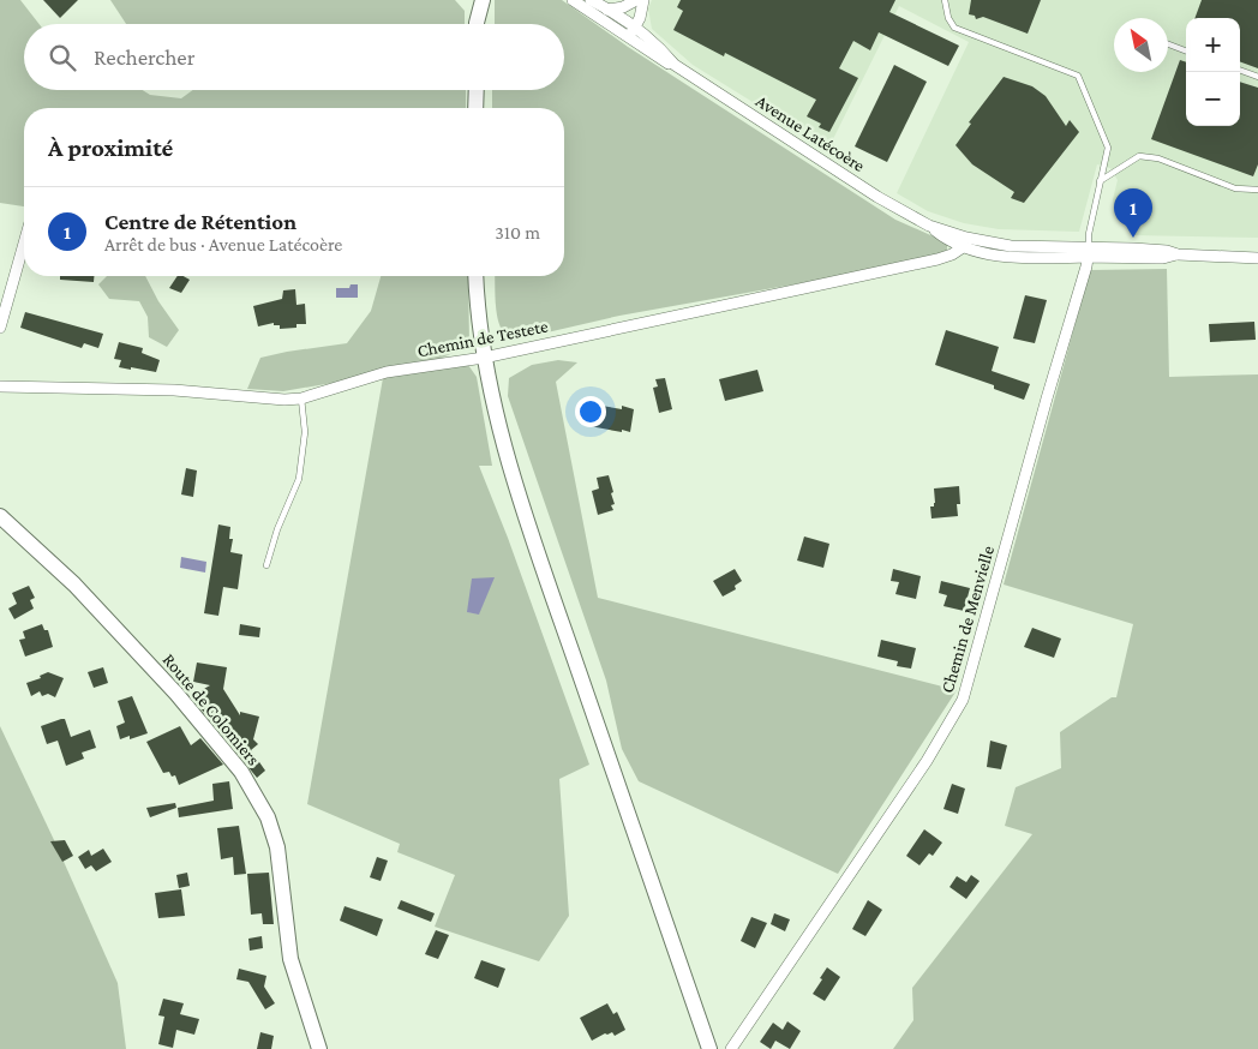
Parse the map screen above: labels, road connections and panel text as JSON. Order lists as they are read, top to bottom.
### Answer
{
  "streets": {
    "main road": ["Route de Colomiers"],
    "street": ["Avenue Latécoère", "Chemin de Testete", "Chemin de Menvielle"]
  },
  "crossings": [
    ["Avenue Latécoère", "Chemin de Testete"],
    ["Avenue Latécoère", "Chemin de Menvielle"]
  ],
  "north": "top left",
  "page": {
    "map_buttons": ["+", "−"],
    "search": "Rechercher",
    "heading": "À proximité",
    "list": [
      {
        "mark": "1",
        "name": "Centre de Rétention",
        "note": "Arrêt de bus · Avenue Latécoère",
        "value": "310 m"
      }
    ],
    "pins": "1"
  }
}
